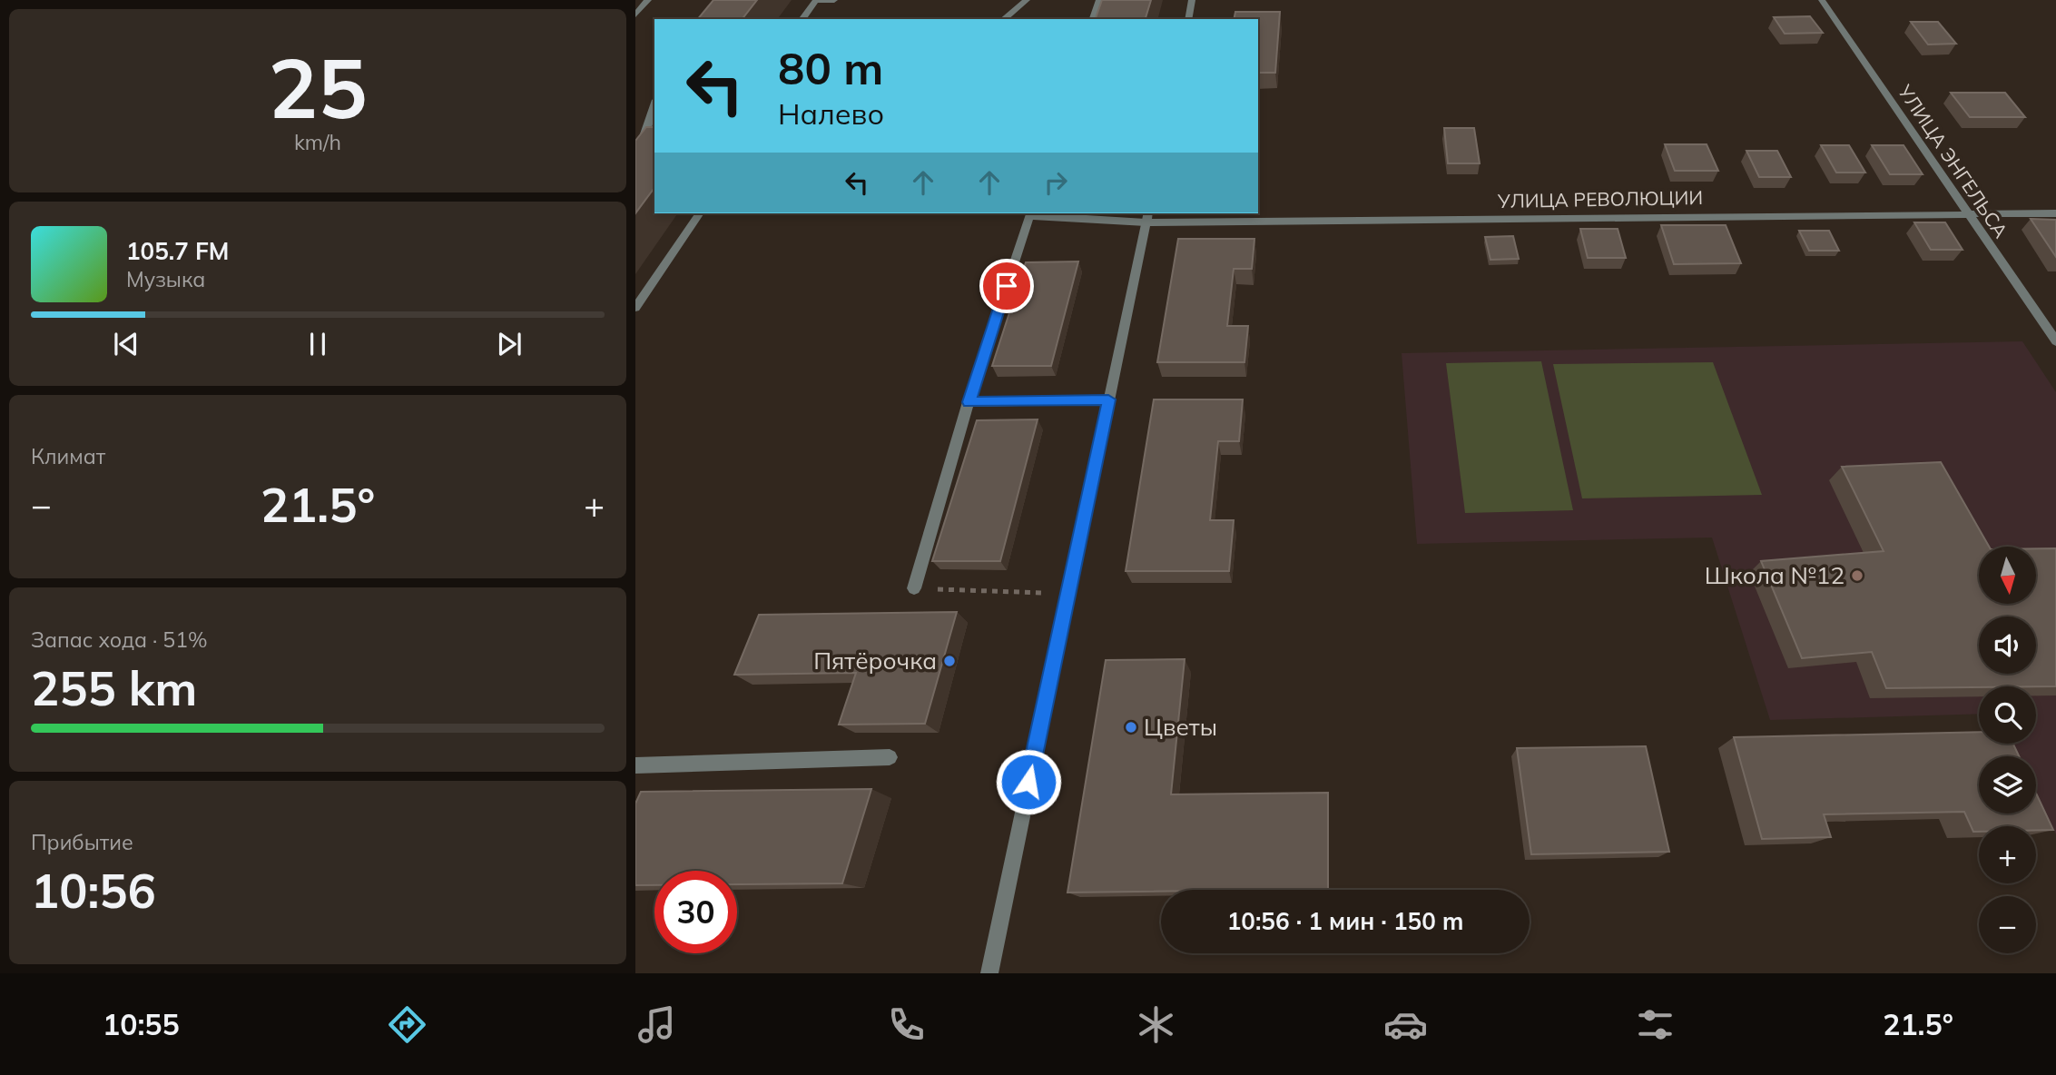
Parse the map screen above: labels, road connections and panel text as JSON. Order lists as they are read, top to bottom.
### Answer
{
  "streets": {
    "street": ["УЛИЦА ЭНГЕЛЬСА", "УЛИЦА РЕВОЛЮЦИИ"]
  },
  "crossings": [
    ["УЛИЦА ЭНГЕЛЬСА", "УЛИЦА РЕВОЛЮЦИИ"]
  ],
  "places": ["Школа №12", "Пятёрочка", "Цветы"],
  "north": "bottom",
  "page": {
    "tile": [
      ["25", "km/h"],
      "Климат",
      ["Запас хода · 51%", "255 km"],
      ["Прибытие", "10:56"]
    ],
    "turn": ["80 m", "Налево"],
    "song": ["105.7 FM", "Музыка"],
    "heat": ["−", "21.5°", "+"],
    "map_buttons": ["+", "−"],
    "limit": "30",
    "trip": "10:56 · 1 мин · 150 m",
    "tabs": ["10:55", "21.5°"]
  }
}
